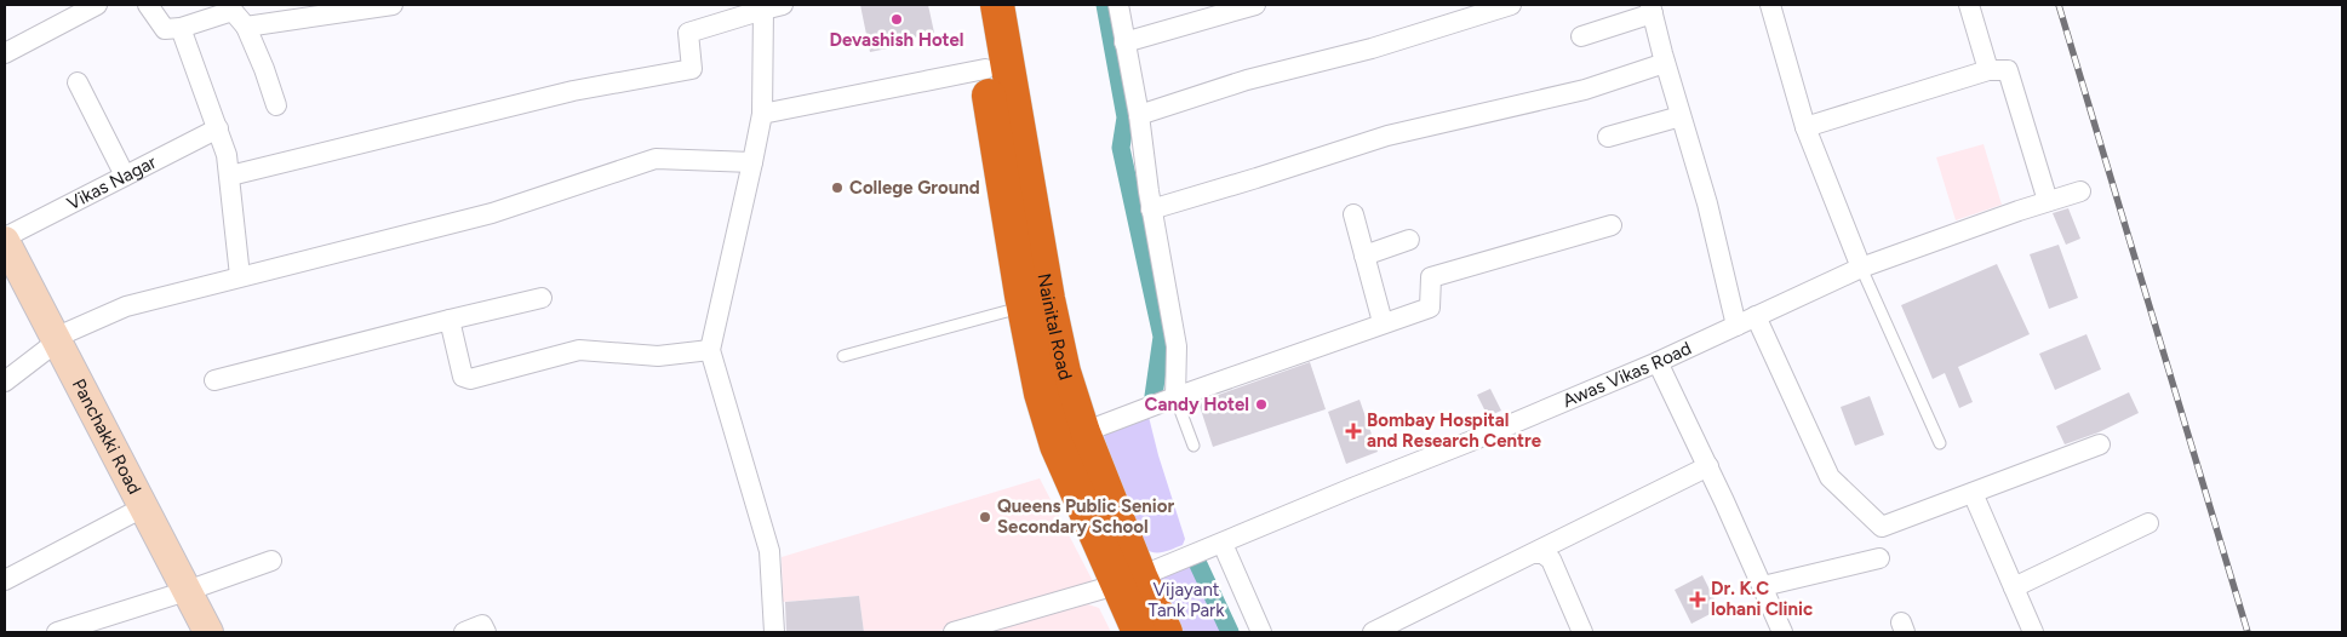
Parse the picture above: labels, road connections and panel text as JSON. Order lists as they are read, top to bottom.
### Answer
{
  "streets": {
    "highway": ["Nainital Road"],
    "main road": ["Panchakki Road"],
    "street": ["Vikas Nagar", "Awas Vikas Road"]
  },
  "crossings": [
    ["Vikas Nagar", "Panchakki Road"],
    ["Nainital Road", "Awas Vikas Road"]
  ],
  "parks": ["Vijayant Tank Park"],
  "places": {
    "other": [
      "Devashish Hotel",
      "College Ground",
      "Candy Hotel",
      "Queens Public Senior Secondary School"
    ],
    "health": ["Bombay Hospital and Research Centre", "Dr. K.C lohani Clinic"]
  }
}
